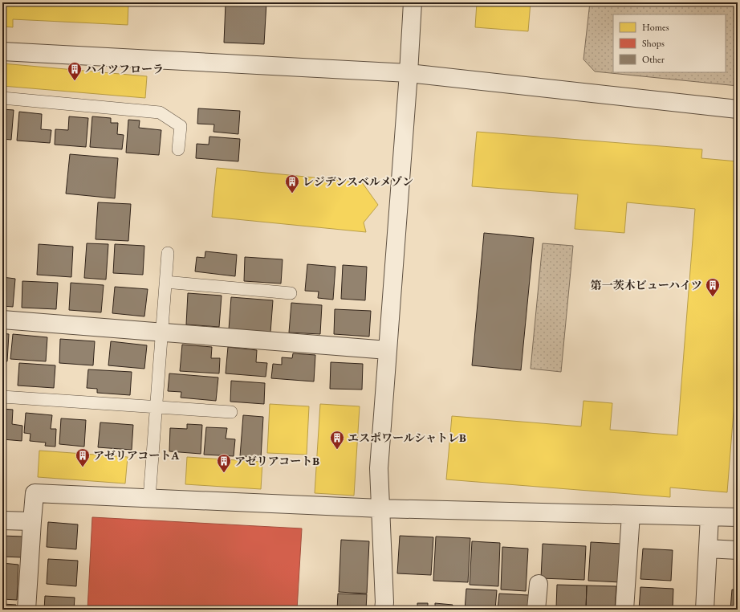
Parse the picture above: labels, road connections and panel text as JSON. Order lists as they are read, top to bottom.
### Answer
{
  "places": {
    "building": [
      "ハイツフローラ",
      "レジデンスベルメゾン",
      "第一茨木ビューハイツ",
      "エスポワールシャトレB",
      "アゼリアコートA",
      "アゼリアコートB"
    ]
  },
  "legend": ["Homes", "Shops", "Other"]
}
